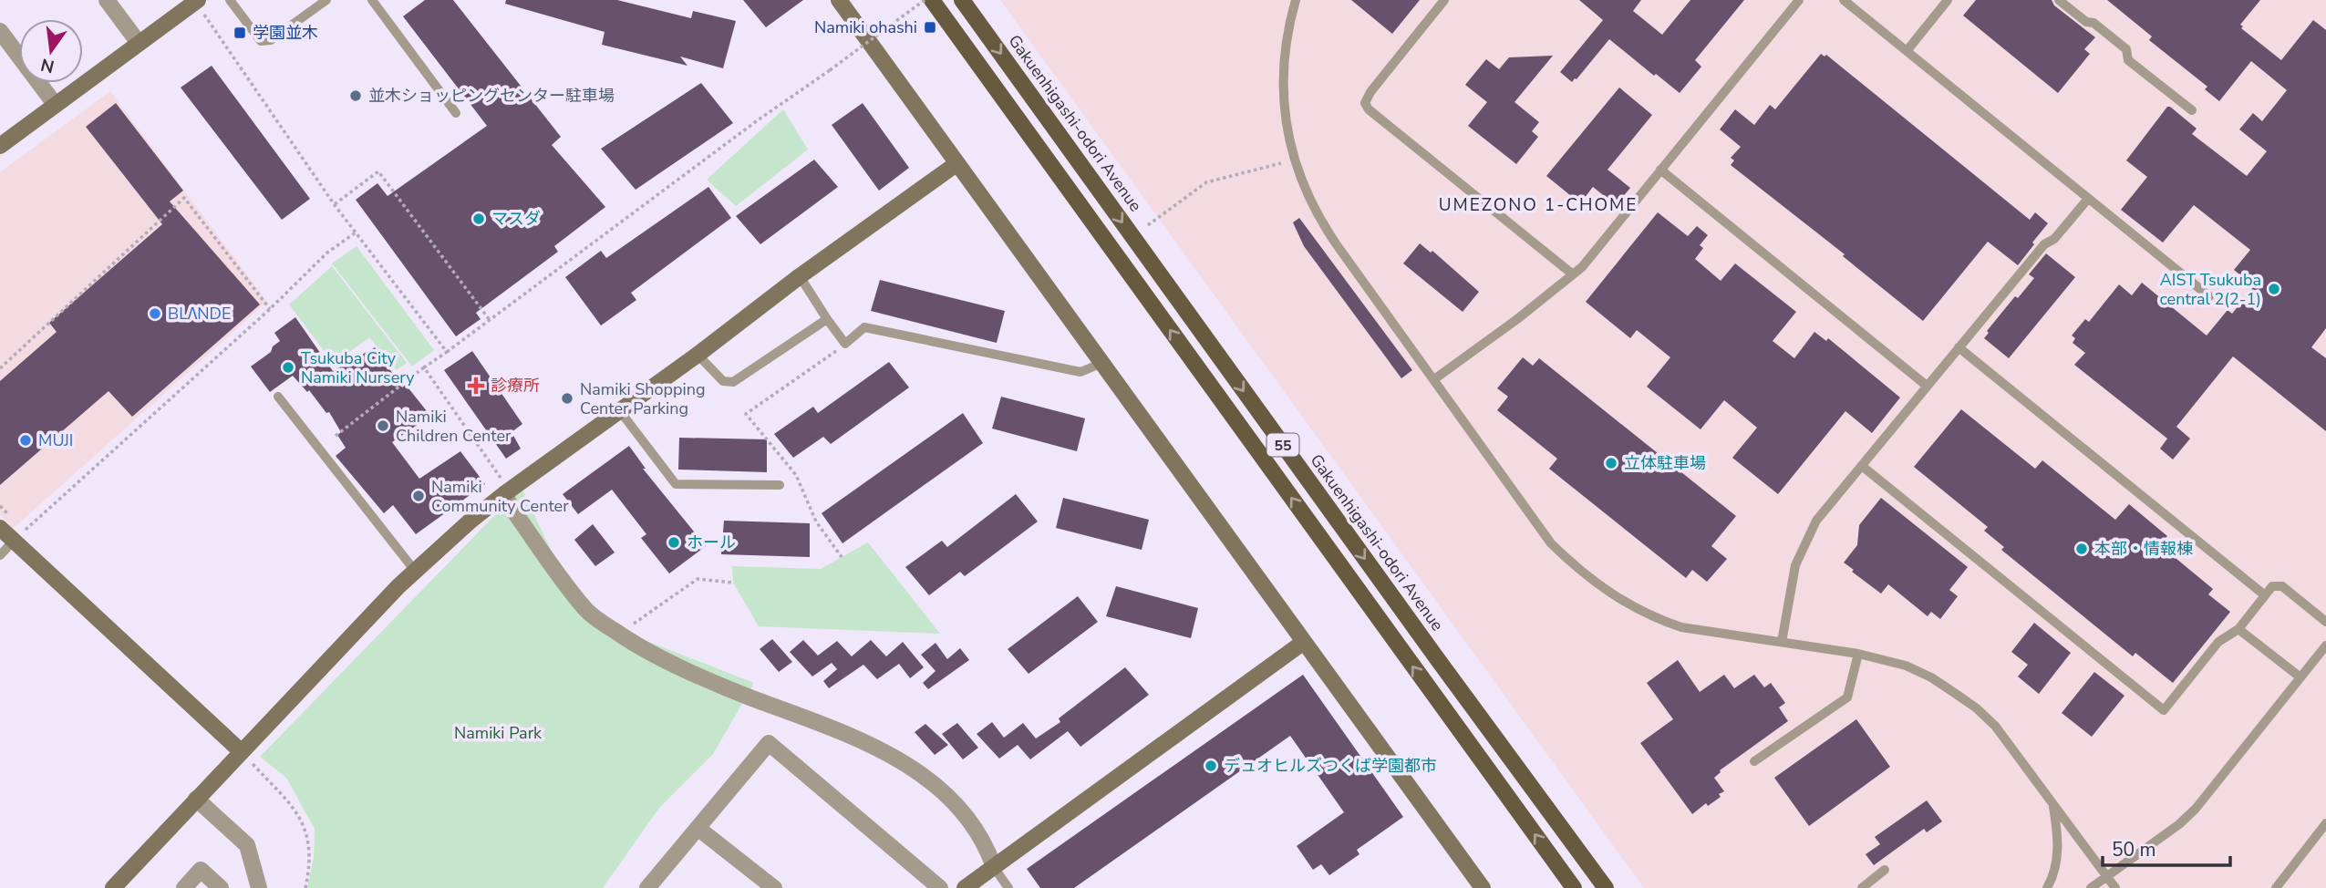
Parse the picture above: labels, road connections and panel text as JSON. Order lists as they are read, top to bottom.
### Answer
{
  "streets": {
    "main road": ["Gakuenhigashi-odori Avenue", "55"]
  },
  "districts": ["UMEZONO 1-CHOME"],
  "parks": ["Namiki Park"],
  "places": {
    "transit": ["Namiki ohashi", "学園並木"],
    "other": [
      "並木ショッピングセンター駐車場",
      "マスダ",
      "AIST Tsukuba central 2(2-1)",
      "BLΛNDE",
      "Tsukuba City Namiki Nursery",
      "Namiki Shopping Center Parking",
      "Namiki Children Center",
      "MUJI",
      "立体駐車場",
      "Namiki Community Center",
      "ホール",
      "本部・情報棟",
      "デュオヒルズつくば学園都市"
    ],
    "health": ["診療所"]
  },
  "scale_bar": "50 m",
  "north": "bottom"
}
